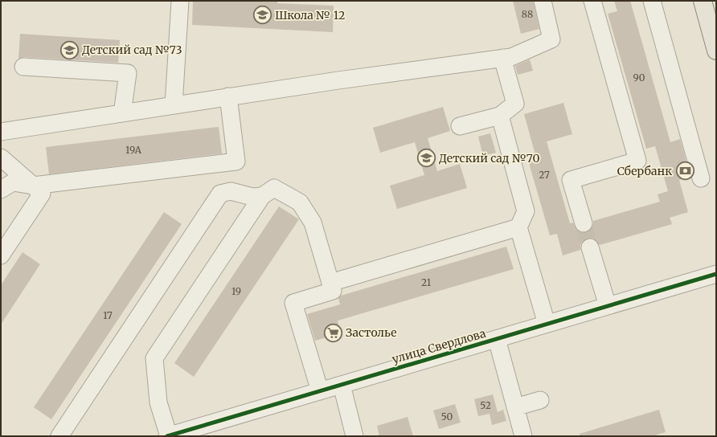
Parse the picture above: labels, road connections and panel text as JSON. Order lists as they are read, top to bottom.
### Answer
{
  "streets": {
    "street": ["улица Свердлова"]
  },
  "places": {
    "school or university": ["Школа № 12", "Детский сад №73", "Детский сад №70"],
    "bank": ["Сбербанк"],
    "supermarket": ["Застолье"]
  },
  "house_numbers": [
    "88",
    "90",
    "19А",
    "27",
    "21",
    "19",
    "17",
    "52",
    "50"
  ]
}
